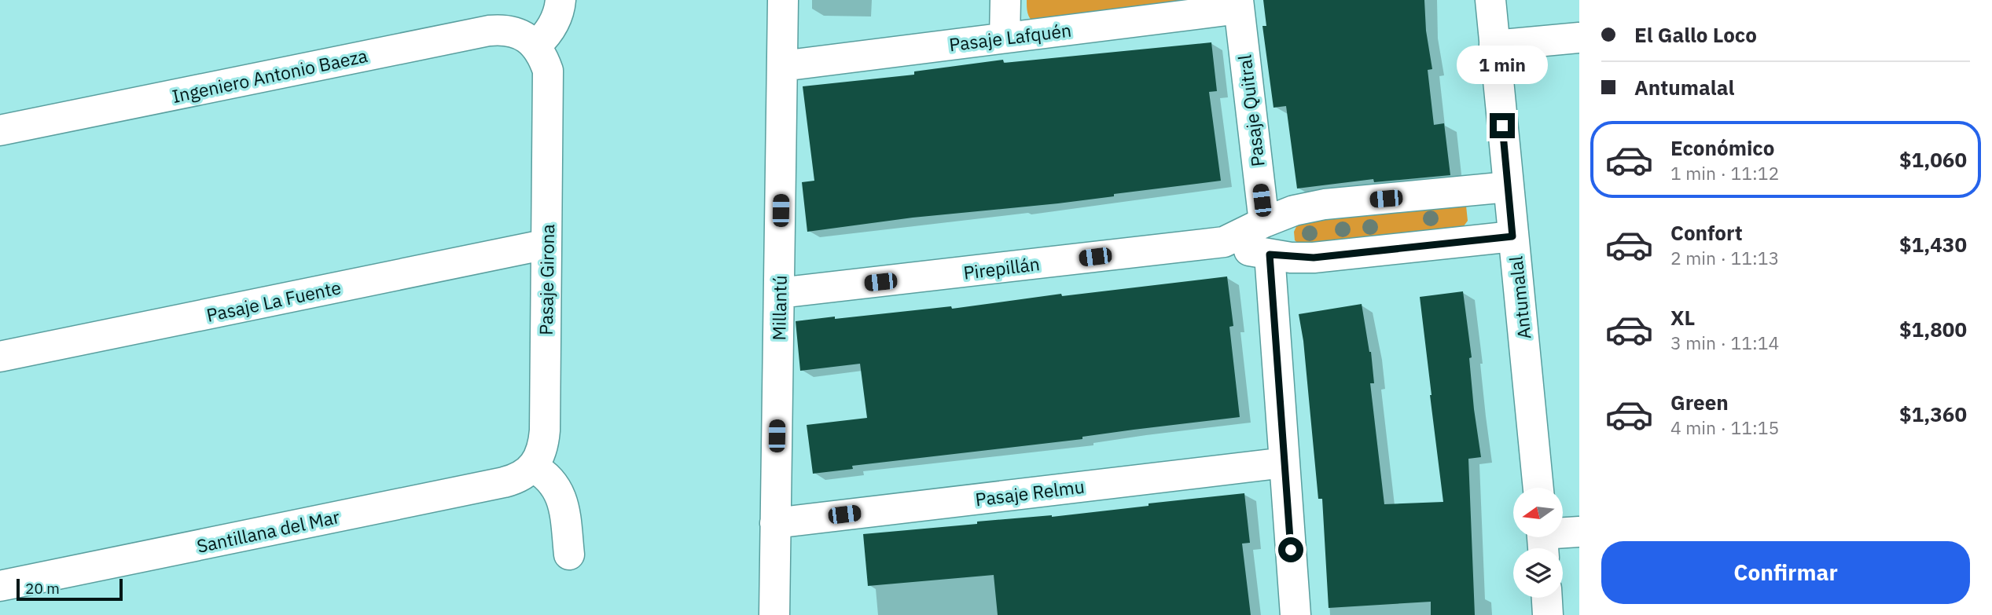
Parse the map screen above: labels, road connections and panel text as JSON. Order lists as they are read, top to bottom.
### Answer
{
  "streets": {
    "street": [
      "Pasaje Lafquén",
      "Ingeniero Antonio Baeza",
      "Pasaje Quitral",
      "Pirepillán",
      "Pasaje Girona",
      "Antumalal",
      "Pasaje La Fuente",
      "Millantú",
      "Pasaje Relmu",
      "Santillana del Mar"
    ]
  },
  "crossings": [
    ["Pasaje Lafquén", "Pasaje Quitral"],
    ["Pasaje Lafquén", "Millantú"],
    ["Ingeniero Antonio Baeza", "Pasaje Girona"],
    ["Pasaje Quitral", "Pirepillán"],
    ["Pirepillán", "Antumalal"],
    ["Pirepillán", "Millantú"],
    ["Pasaje Girona", "Pasaje La Fuente"],
    ["Pasaje Girona", "Santillana del Mar"],
    ["Millantú", "Pasaje Relmu"]
  ],
  "scale_bar": "20 m",
  "north": "left",
  "page": {
    "banner": ["El Gallo Loco", "Antumalal"],
    "bubble": "1 min",
    "list": [
      {
        "name": "Económico",
        "note": "1 min · 11:12",
        "value": "$1,060"
      },
      {
        "name": "Confort",
        "note": "2 min · 11:13",
        "value": "$1,430"
      },
      {
        "name": "XL",
        "note": "3 min · 11:14",
        "value": "$1,800"
      },
      {
        "name": "Green",
        "note": "4 min · 11:15",
        "value": "$1,360"
      }
    ],
    "buttons": "Confirmar",
    "scale": "20 m"
  }
}
